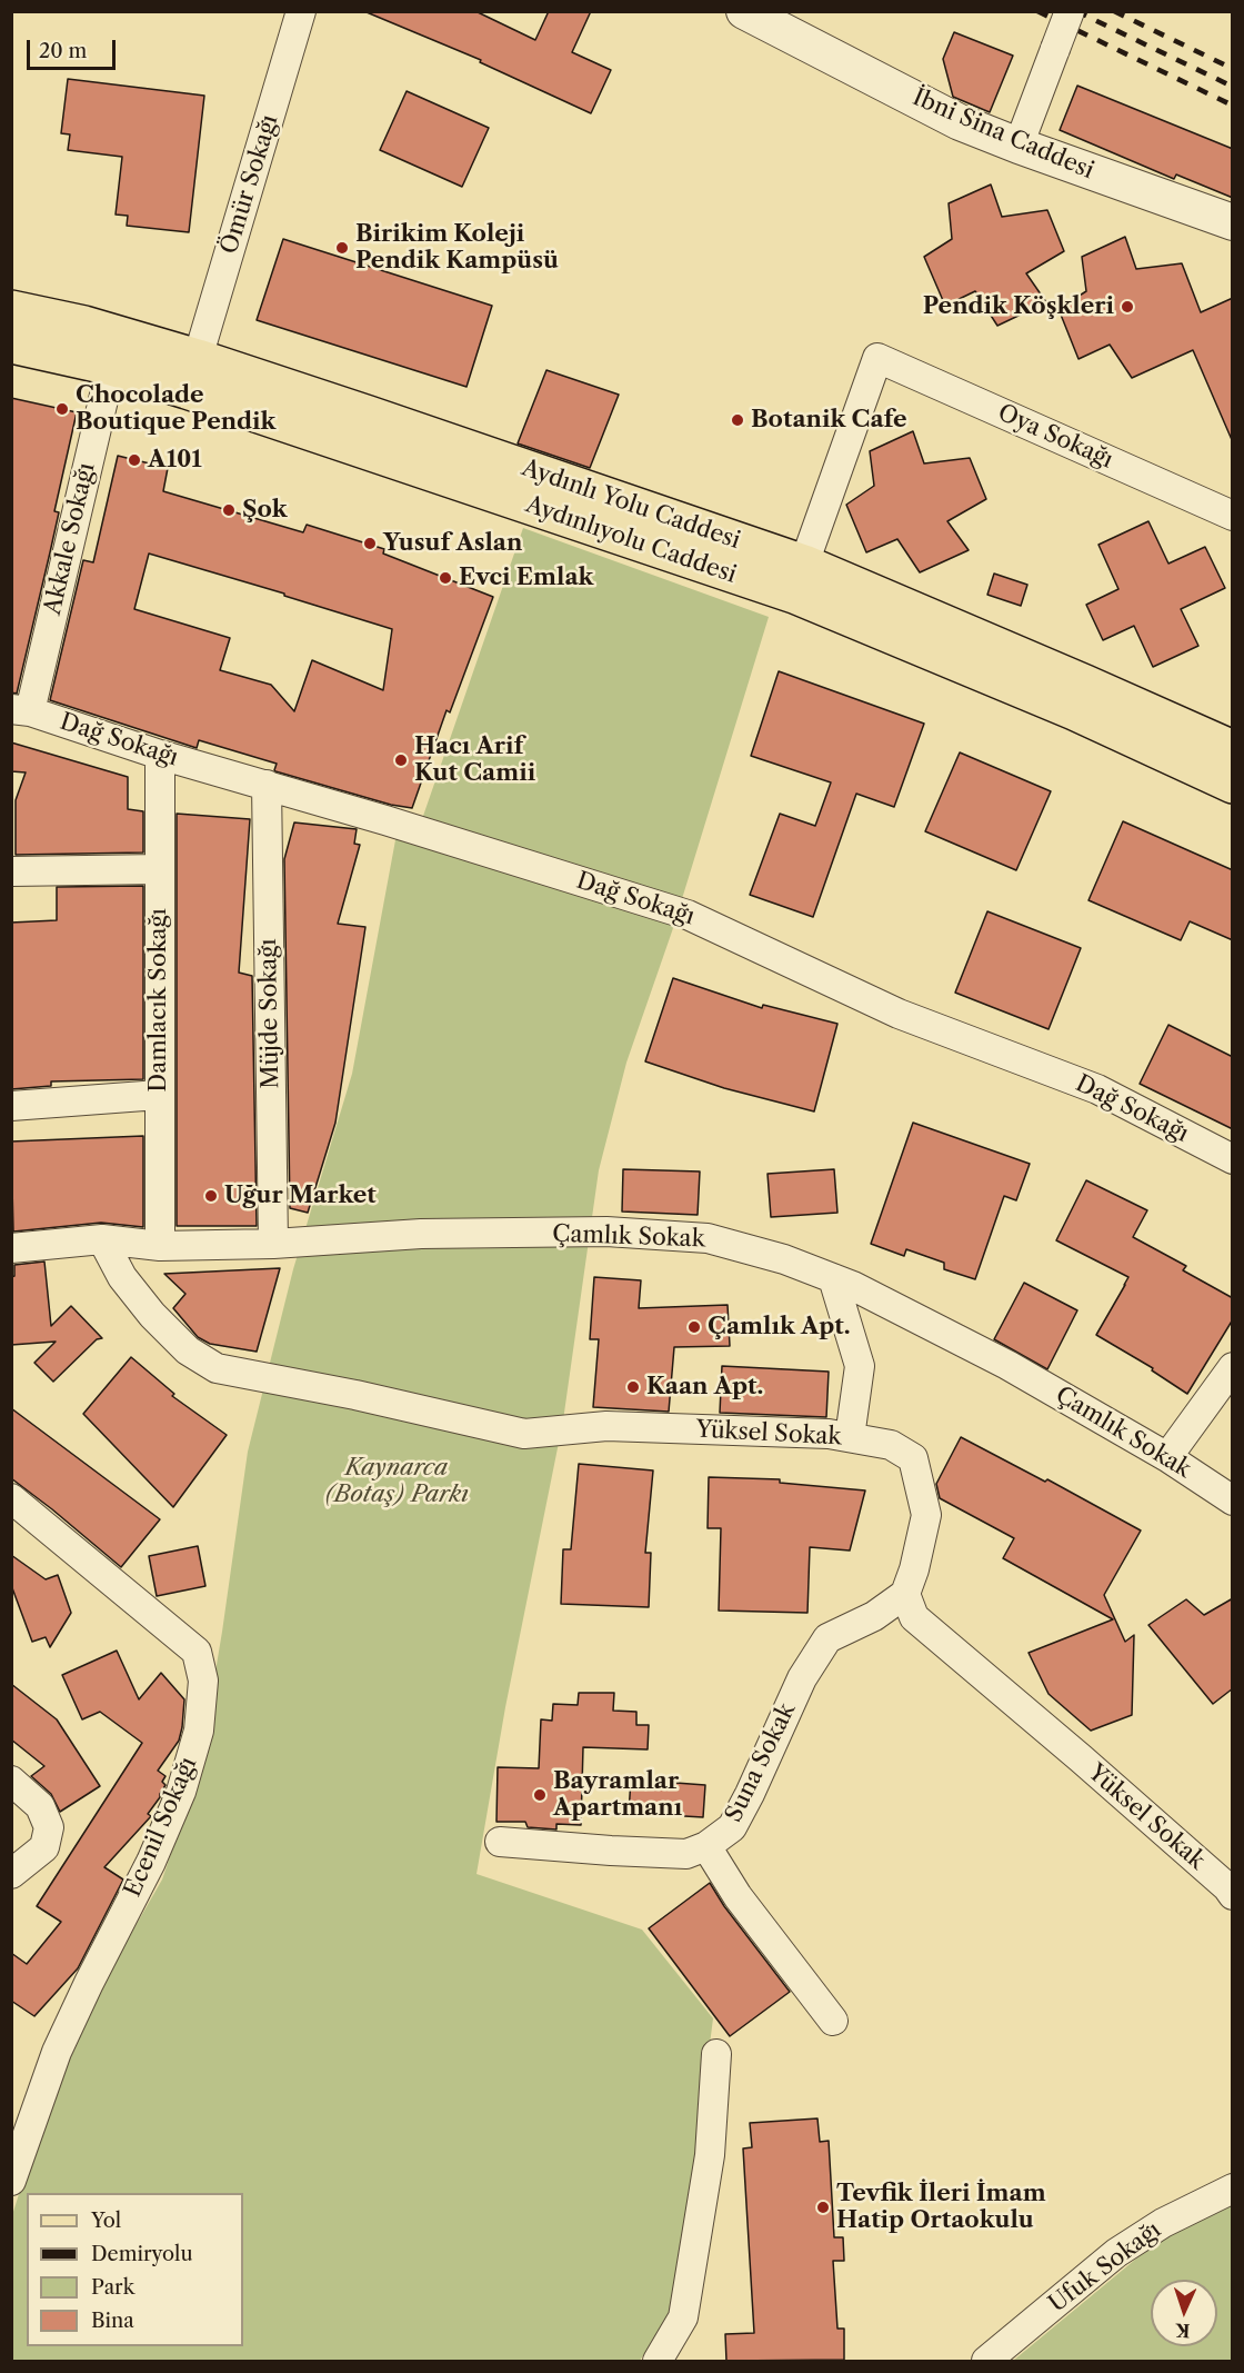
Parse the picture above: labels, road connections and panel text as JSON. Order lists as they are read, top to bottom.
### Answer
{
  "streets": {
    "main road": ["Aydınlı Yolu Caddesi", "Aydınlıyolu Caddesi"],
    "street": [
      "İbni Sina Caddesi",
      "Ömür Sokağı",
      "Oya Sokağı",
      "Akkale Sokağı",
      "Dağ Sokağı",
      "Damlacık Sokağı",
      "Müjde Sokağı",
      "Çamlık Sokak",
      "Yüksel Sokak",
      "Suna Sokak",
      "Ecenil Sokağı",
      "Ufuk Sokağı"
    ]
  },
  "crossings": [
    ["Ömür Sokağı", "Aydınlı Yolu Caddesi"],
    ["Oya Sokağı", "Aydınlı Yolu Caddesi"],
    ["Akkale Sokağı", "Aydınlıyolu Caddesi"],
    ["Akkale Sokağı", "Dağ Sokağı"],
    ["Dağ Sokağı", "Damlacık Sokağı"],
    ["Dağ Sokağı", "Müjde Sokağı"],
    ["Damlacık Sokağı", "Çamlık Sokak"],
    ["Müjde Sokağı", "Çamlık Sokak"],
    ["Çamlık Sokak", "Yüksel Sokak"],
    ["Yüksel Sokak", "Suna Sokak"]
  ],
  "parks": ["Kaynarca (Botaş) Parkı"],
  "places": [
    "Birikim Koleji Pendik Kampüsü",
    "Pendik Köşkleri",
    "Chocolade Boutique Pendik",
    "Botanik Cafe",
    "A101",
    "Şok",
    "Yusuf Aslan",
    "Evci Emlak",
    "Hacı Arif Kut Camii",
    "Uğur Market",
    "Çamlık Apt.",
    "Kaan Apt.",
    "Bayramlar Apartmanı",
    "Tevfik İleri İmam Hatip Ortaokulu"
  ],
  "legend": [
    "Yol",
    "Demiryolu",
    "Park",
    "Bina"
  ],
  "scale_bar": "20 m",
  "north": "bottom"
}
